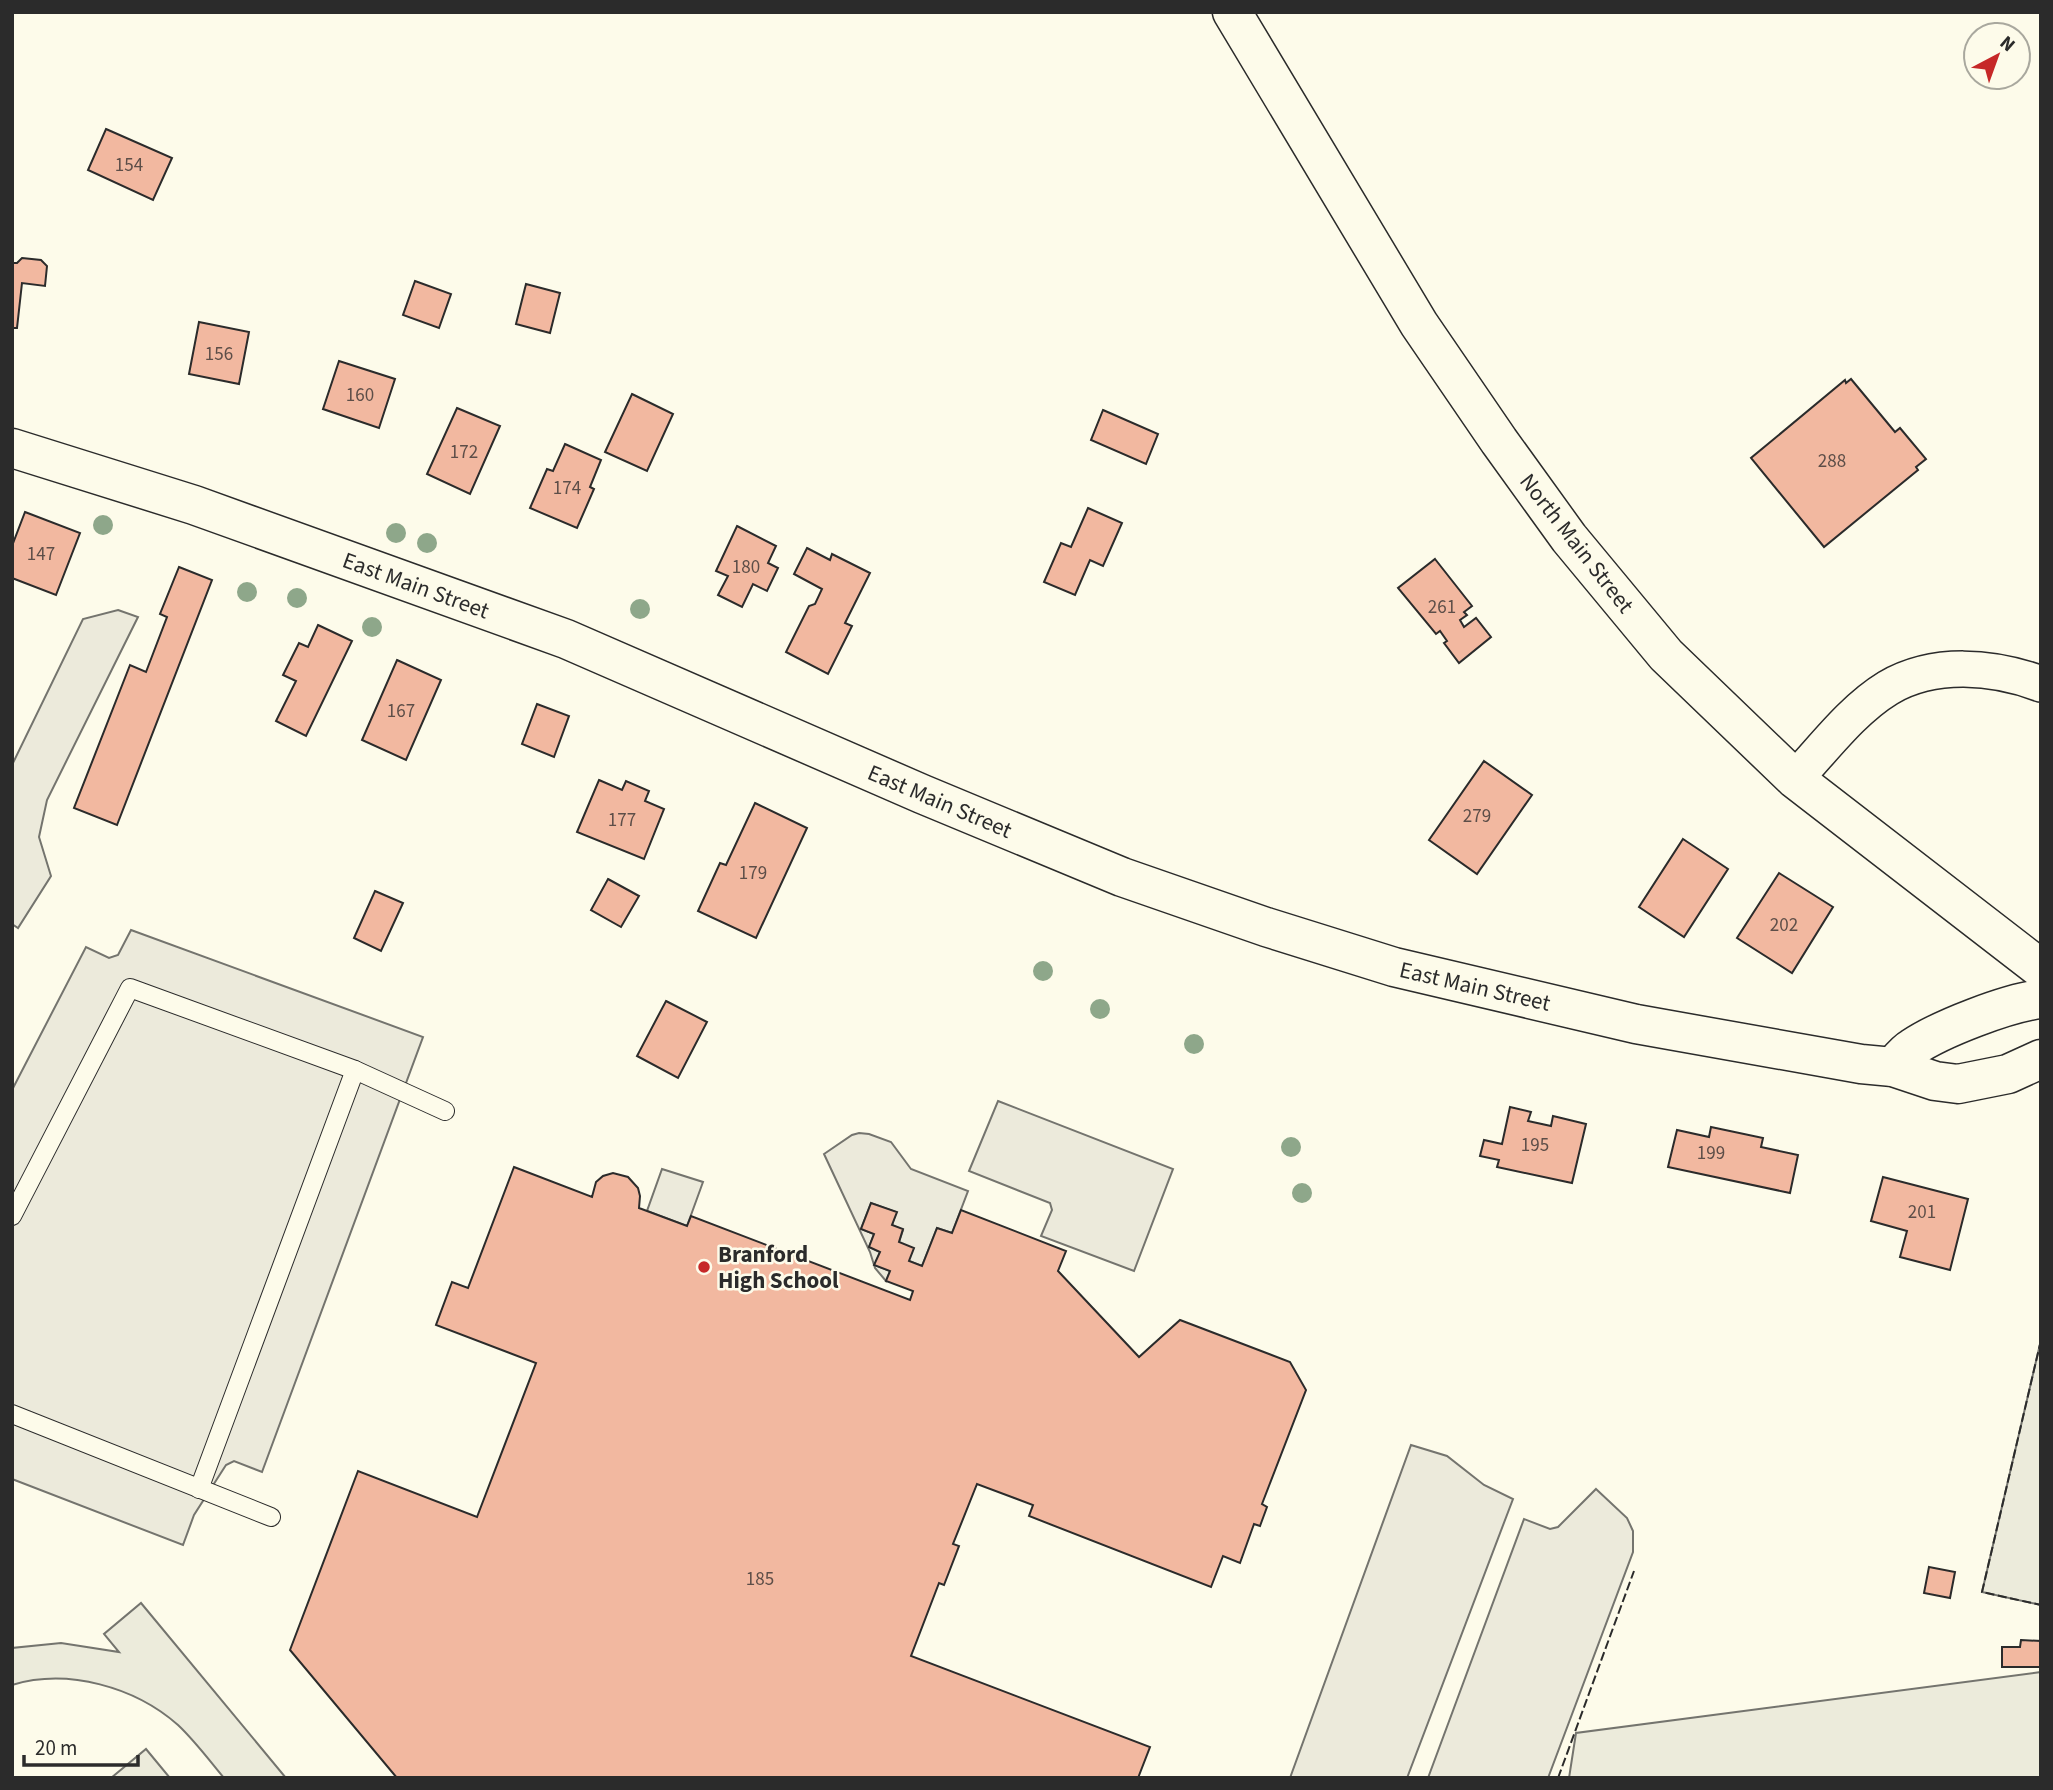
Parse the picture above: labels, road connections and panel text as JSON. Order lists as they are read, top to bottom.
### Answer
{
  "streets": {
    "street": ["North Main Street", "East Main Street"]
  },
  "places": ["Branford High School"],
  "house_numbers": [
    "154",
    "156",
    "160",
    "172",
    "288",
    "174",
    "147",
    "180",
    "261",
    "167",
    "279",
    "177",
    "179",
    "202",
    "195",
    "199",
    "201",
    "185"
  ],
  "scale_bar": "20 m",
  "north": "top right"
}
